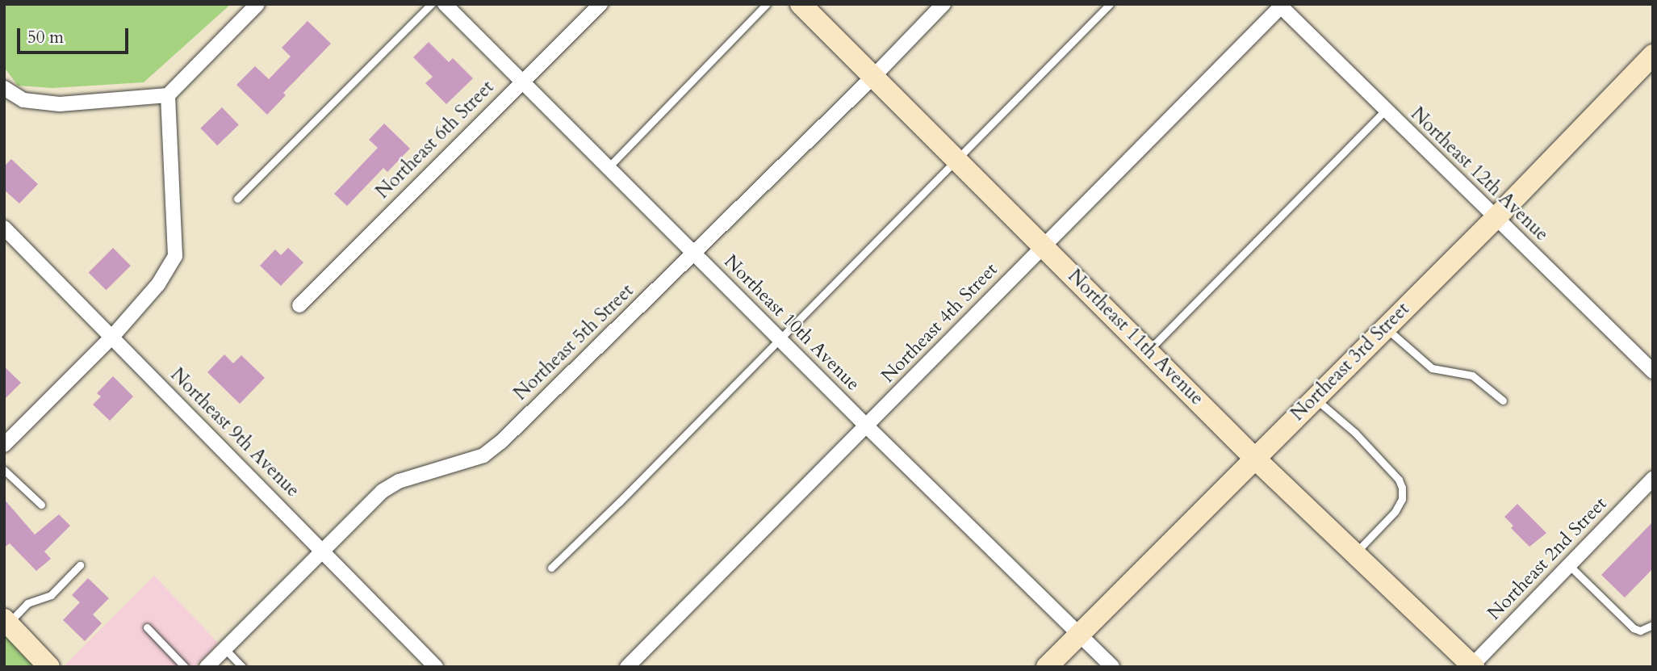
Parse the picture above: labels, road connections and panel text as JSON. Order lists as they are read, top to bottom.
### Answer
{
  "streets": {
    "street": [
      "Northeast 6th Street",
      "Northeast 12th Avenue",
      "Northeast 10th Avenue",
      "Northeast 4th Street",
      "Northeast 11th Avenue",
      "Northeast 5th Street",
      "Northeast 3rd Street",
      "Northeast 9th Avenue",
      "Northeast 2nd Street"
    ]
  },
  "crossings": [
    ["Northeast 6th Street", "Northeast 10th Avenue"],
    ["Northeast 12th Avenue", "Northeast 4th Street"],
    ["Northeast 12th Avenue", "Northeast 3rd Street"],
    ["Northeast 10th Avenue", "Northeast 4th Street"],
    ["Northeast 10th Avenue", "Northeast 5th Street"],
    ["Northeast 10th Avenue", "Northeast 3rd Street"],
    ["Northeast 4th Street", "Northeast 11th Avenue"],
    ["Northeast 11th Avenue", "Northeast 5th Street"],
    ["Northeast 11th Avenue", "Northeast 3rd Street"],
    ["Northeast 11th Avenue", "Northeast 2nd Street"],
    ["Northeast 5th Street", "Northeast 9th Avenue"]
  ],
  "scale_bar": "50 m"
}
